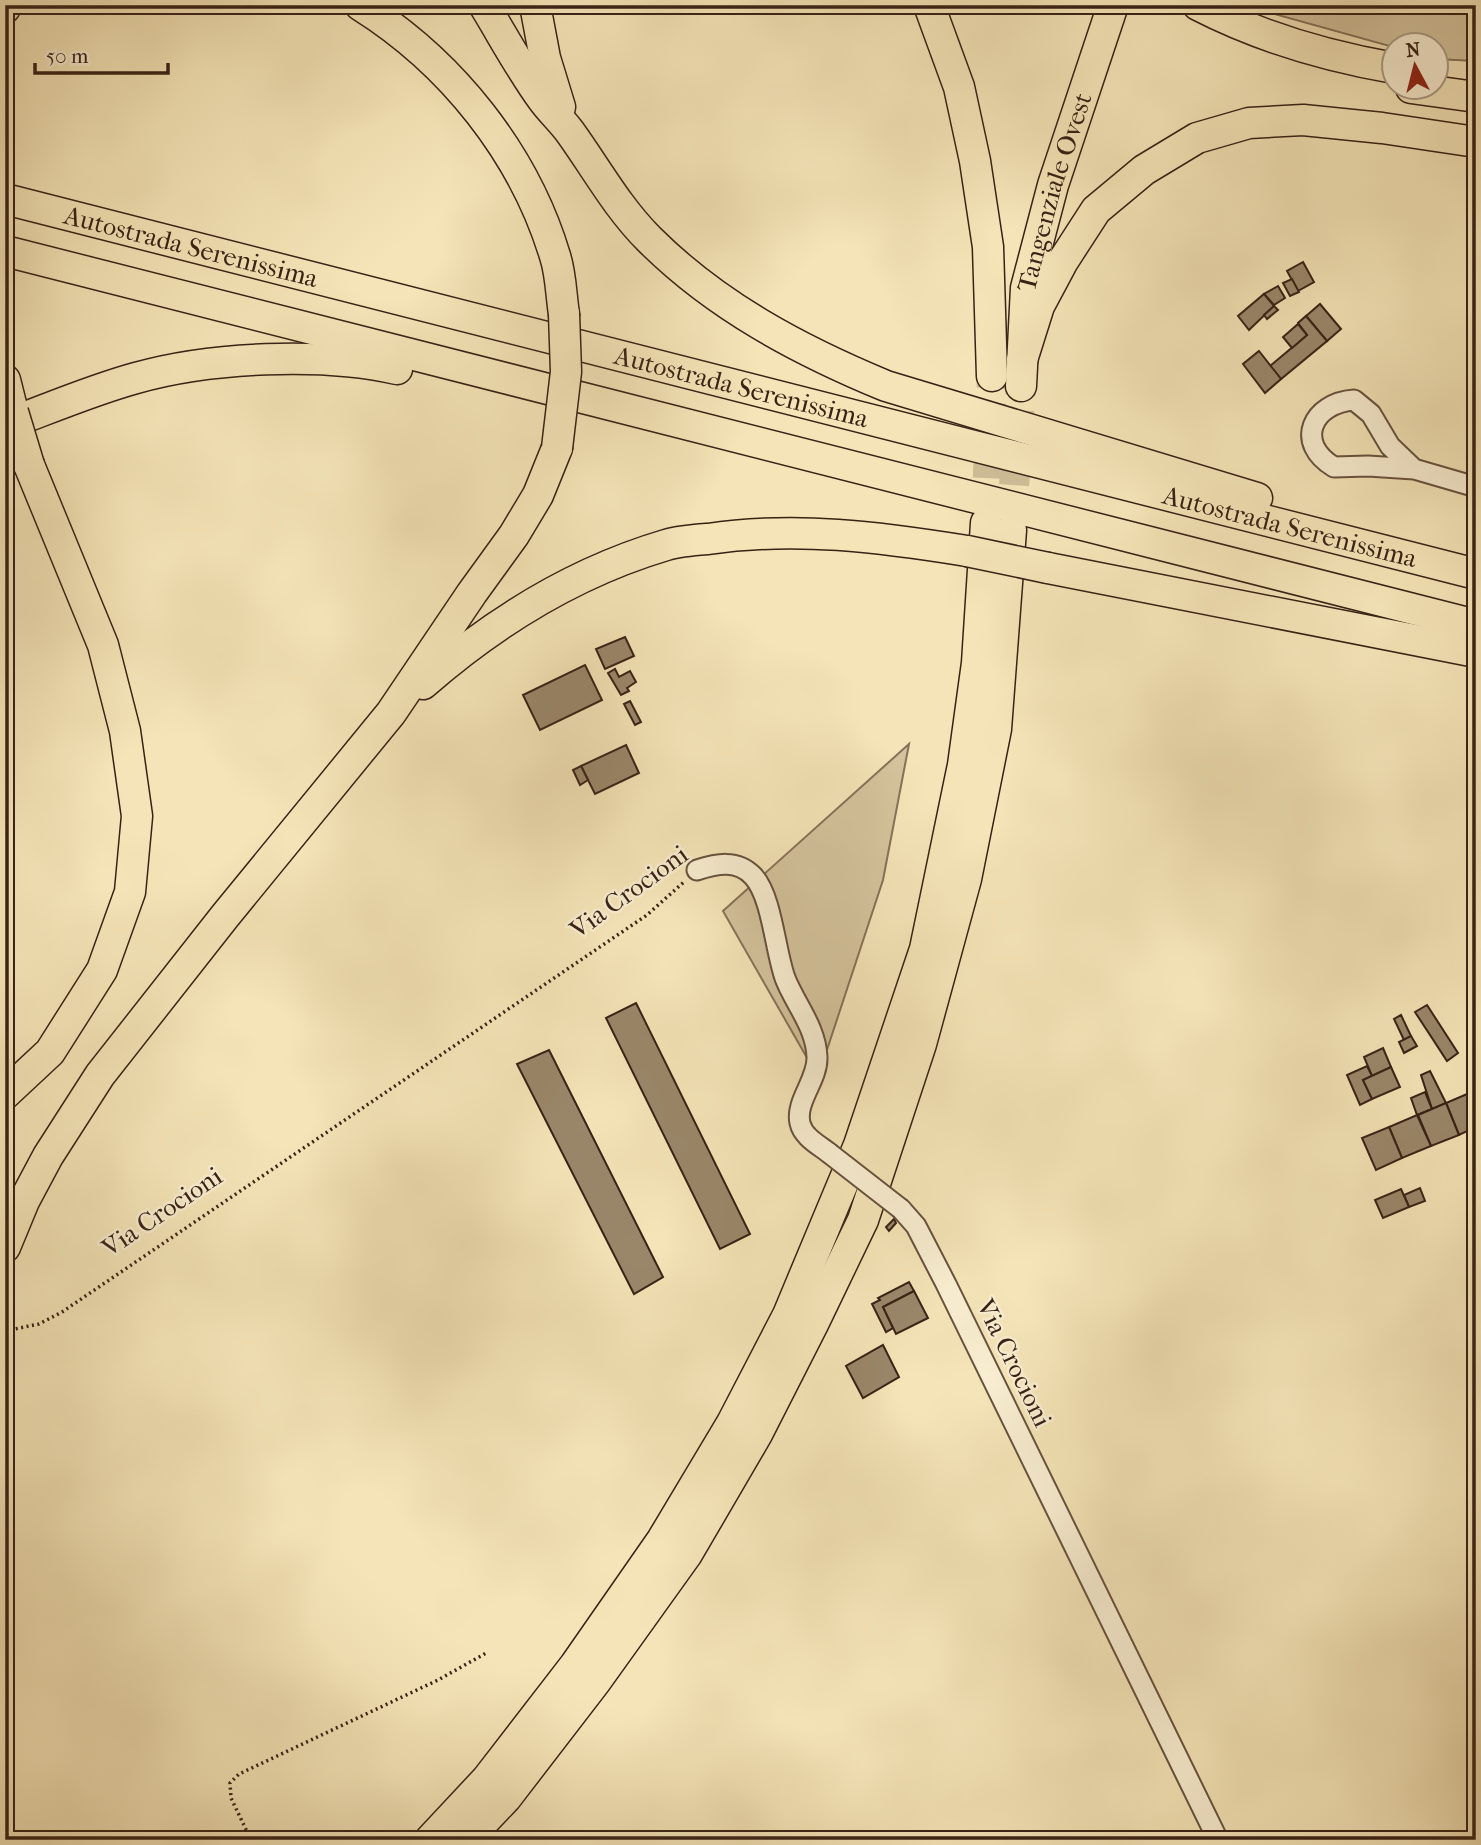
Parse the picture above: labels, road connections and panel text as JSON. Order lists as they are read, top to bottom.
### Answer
{
  "streets": {
    "highway": ["Tangenziale Ovest", "Autostrada Serenissima"],
    "street": ["Via Crocioni"]
  },
  "scale_bar": "50 m",
  "north": "top"
}
